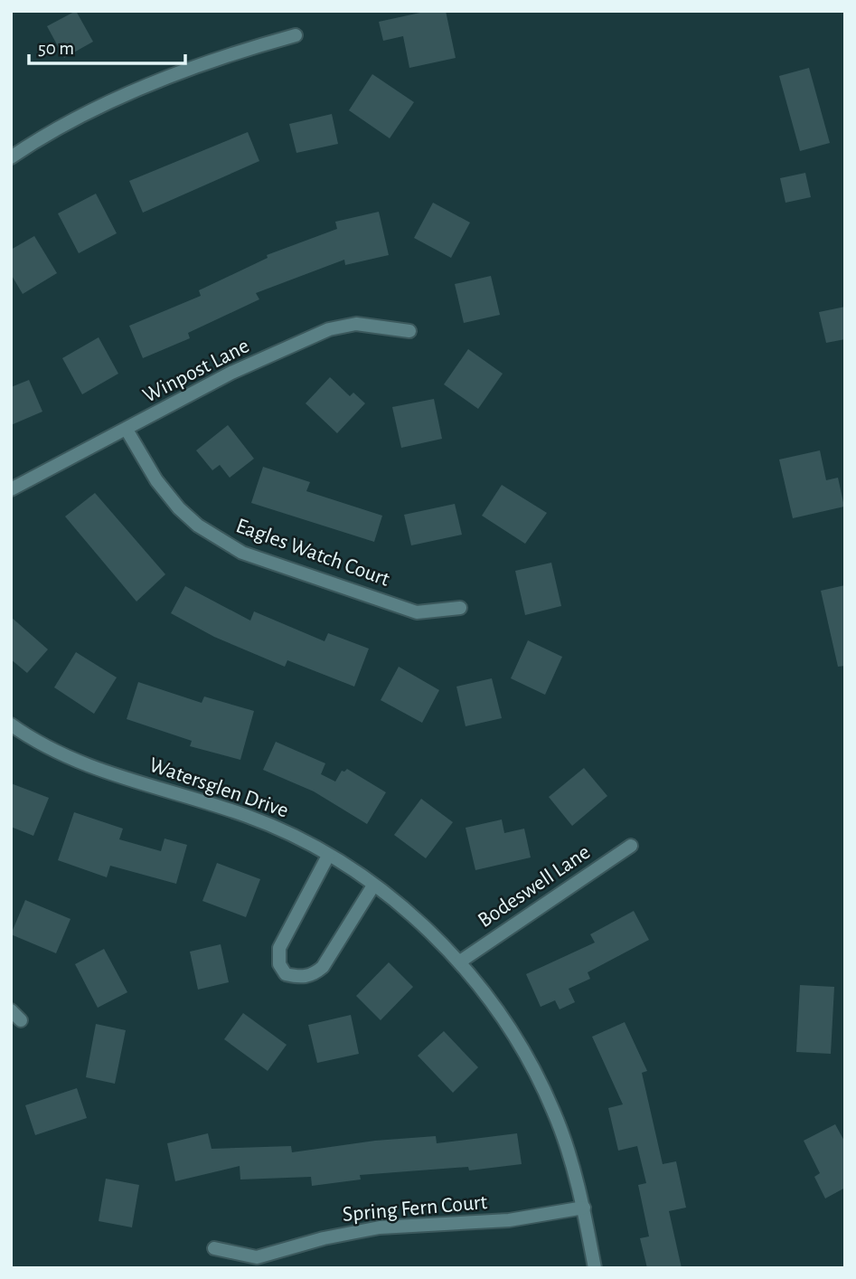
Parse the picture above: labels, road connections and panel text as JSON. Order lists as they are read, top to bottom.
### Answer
{
  "streets": {
    "street": [
      "Winpost Lane",
      "Eagles Watch Court",
      "Watersglen Drive",
      "Bodeswell Lane",
      "Spring Fern Court"
    ]
  },
  "crossings": [
    ["Winpost Lane", "Eagles Watch Court"],
    ["Watersglen Drive", "Bodeswell Lane"],
    ["Watersglen Drive", "Spring Fern Court"]
  ],
  "scale_bar": "50 m"
}
